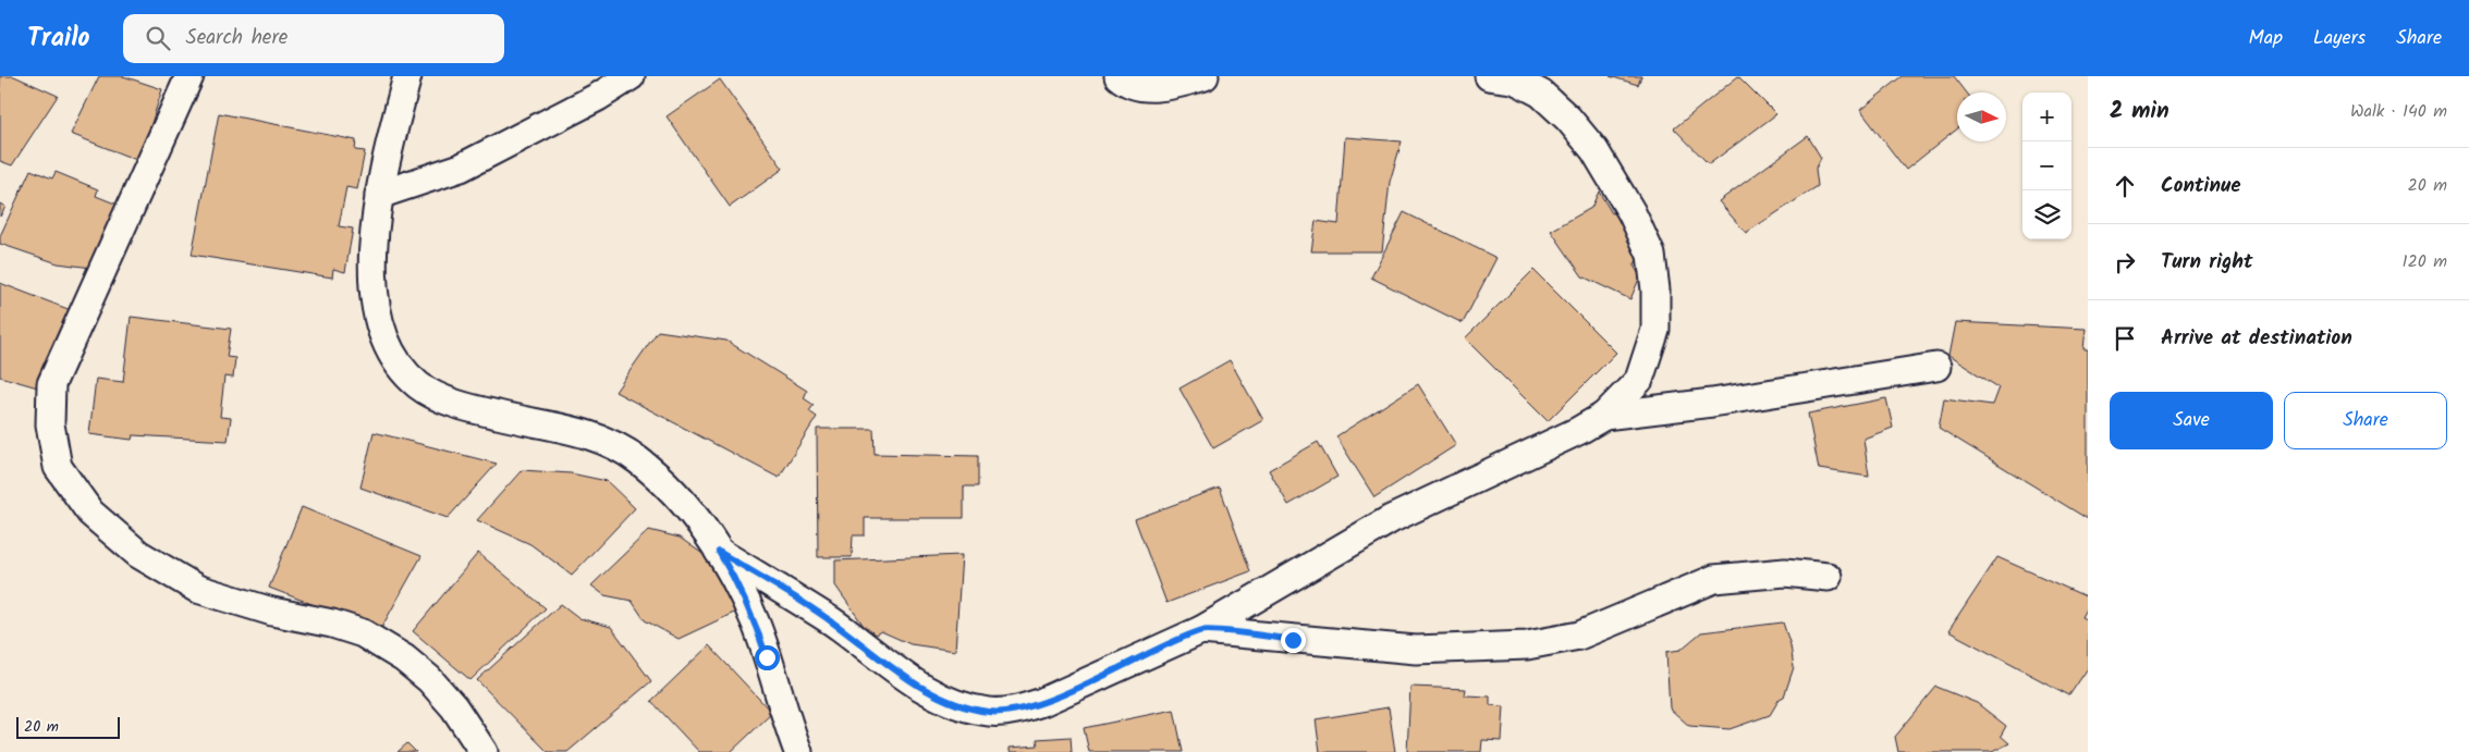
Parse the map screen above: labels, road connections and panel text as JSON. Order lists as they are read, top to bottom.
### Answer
{
  "scale_bar": "20 m",
  "north": "right",
  "page": {
    "header": "Trailo",
    "search": "Search here",
    "nav": ["Map", "Layers", "Share"],
    "heading": ["2 min", "Walk · 140 m"],
    "map_buttons": ["+", "−"],
    "list": [
      ["Continue", "20 m"],
      ["Turn right", "120 m"],
      "Arrive at destination"
    ],
    "buttons": ["Save", "Share"],
    "scale": "20 m"
  }
}
